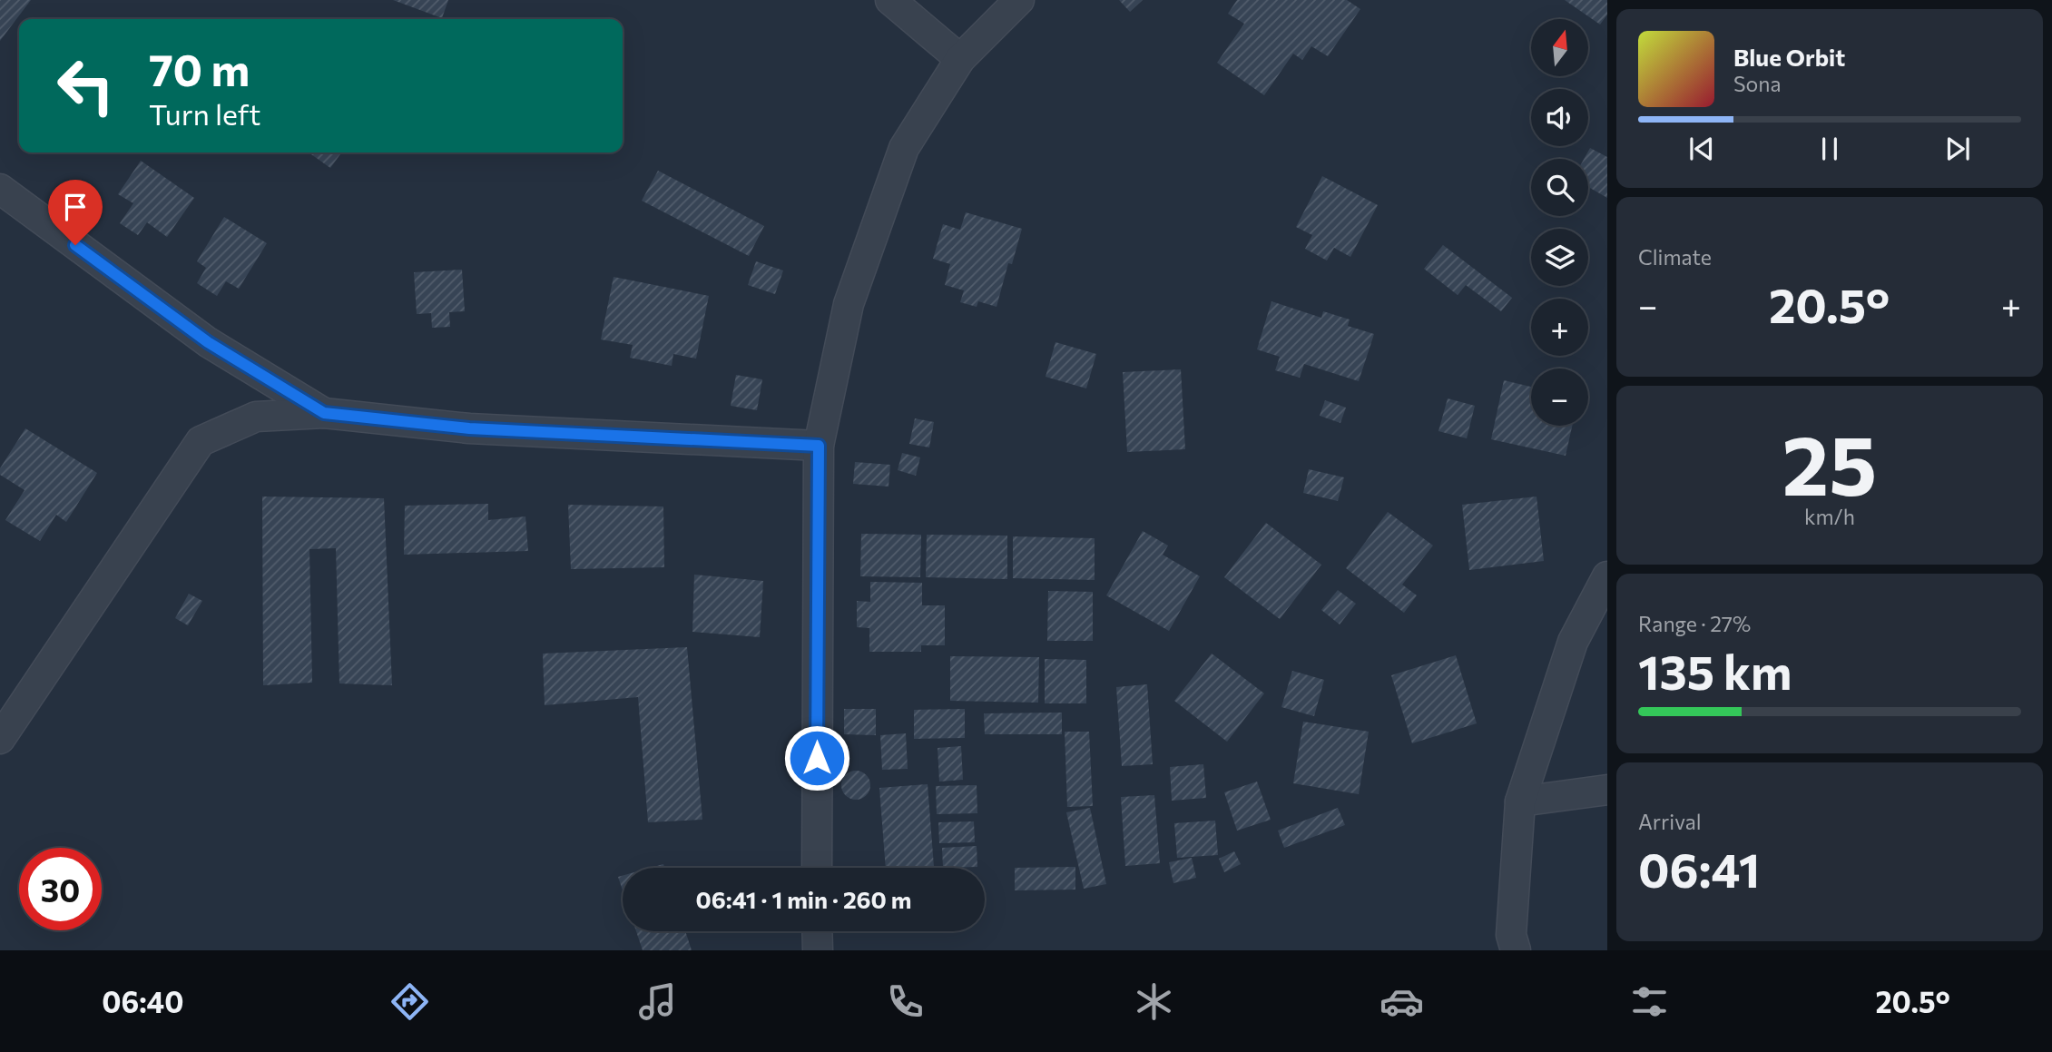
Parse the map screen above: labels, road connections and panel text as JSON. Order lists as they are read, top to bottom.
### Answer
{
  "north": "top",
  "page": {
    "map_buttons": ["+", "−"],
    "turn": ["70 m", "Turn left"],
    "song": ["Blue Orbit", "Sona"],
    "tile": [
      "Climate",
      ["25", "km/h"],
      ["Range · 27%", "135 km"],
      ["Arrival", "06:41"]
    ],
    "heat": ["−", "20.5°", "+"],
    "limit": "30",
    "trip": "06:41 · 1 min · 260 m",
    "tabs": ["06:40", "20.5°"]
  }
}
